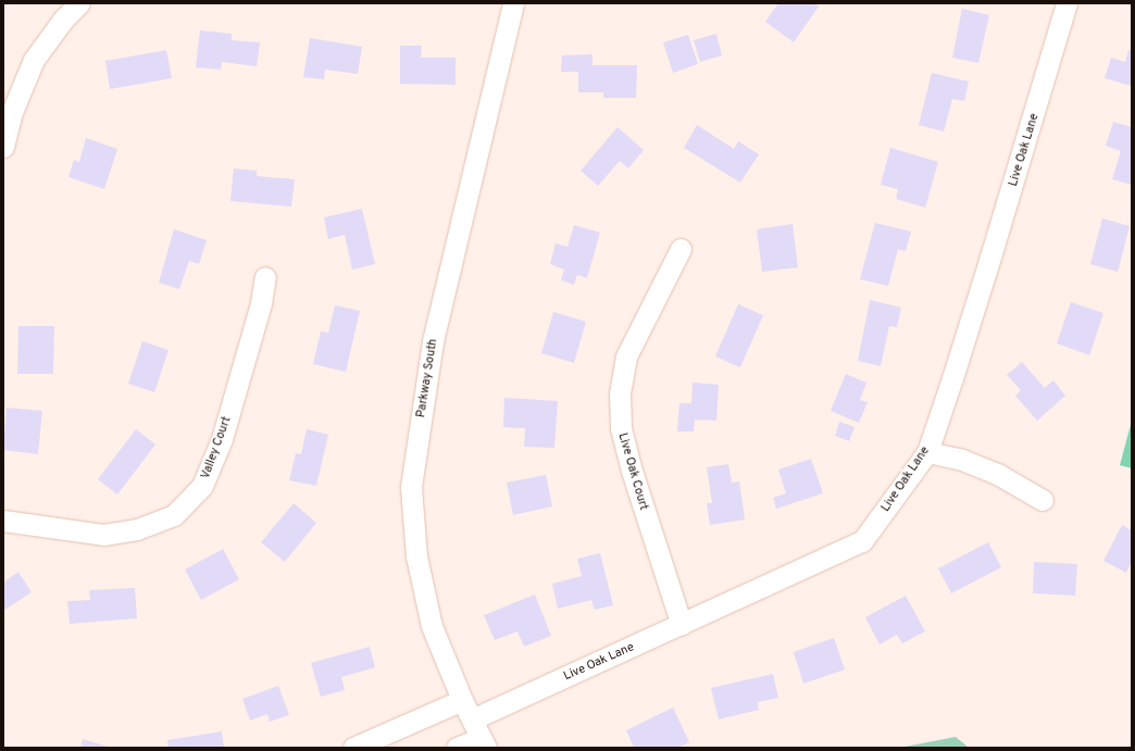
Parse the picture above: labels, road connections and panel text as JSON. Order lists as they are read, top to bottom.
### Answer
{
  "streets": {
    "street": [
      "Live Oak Lane",
      "Parkway South",
      "Valley Court",
      "Live Oak Court"
    ]
  },
  "crossings": [
    ["Live Oak Lane", "Parkway South"],
    ["Live Oak Lane", "Live Oak Court"]
  ]
}
